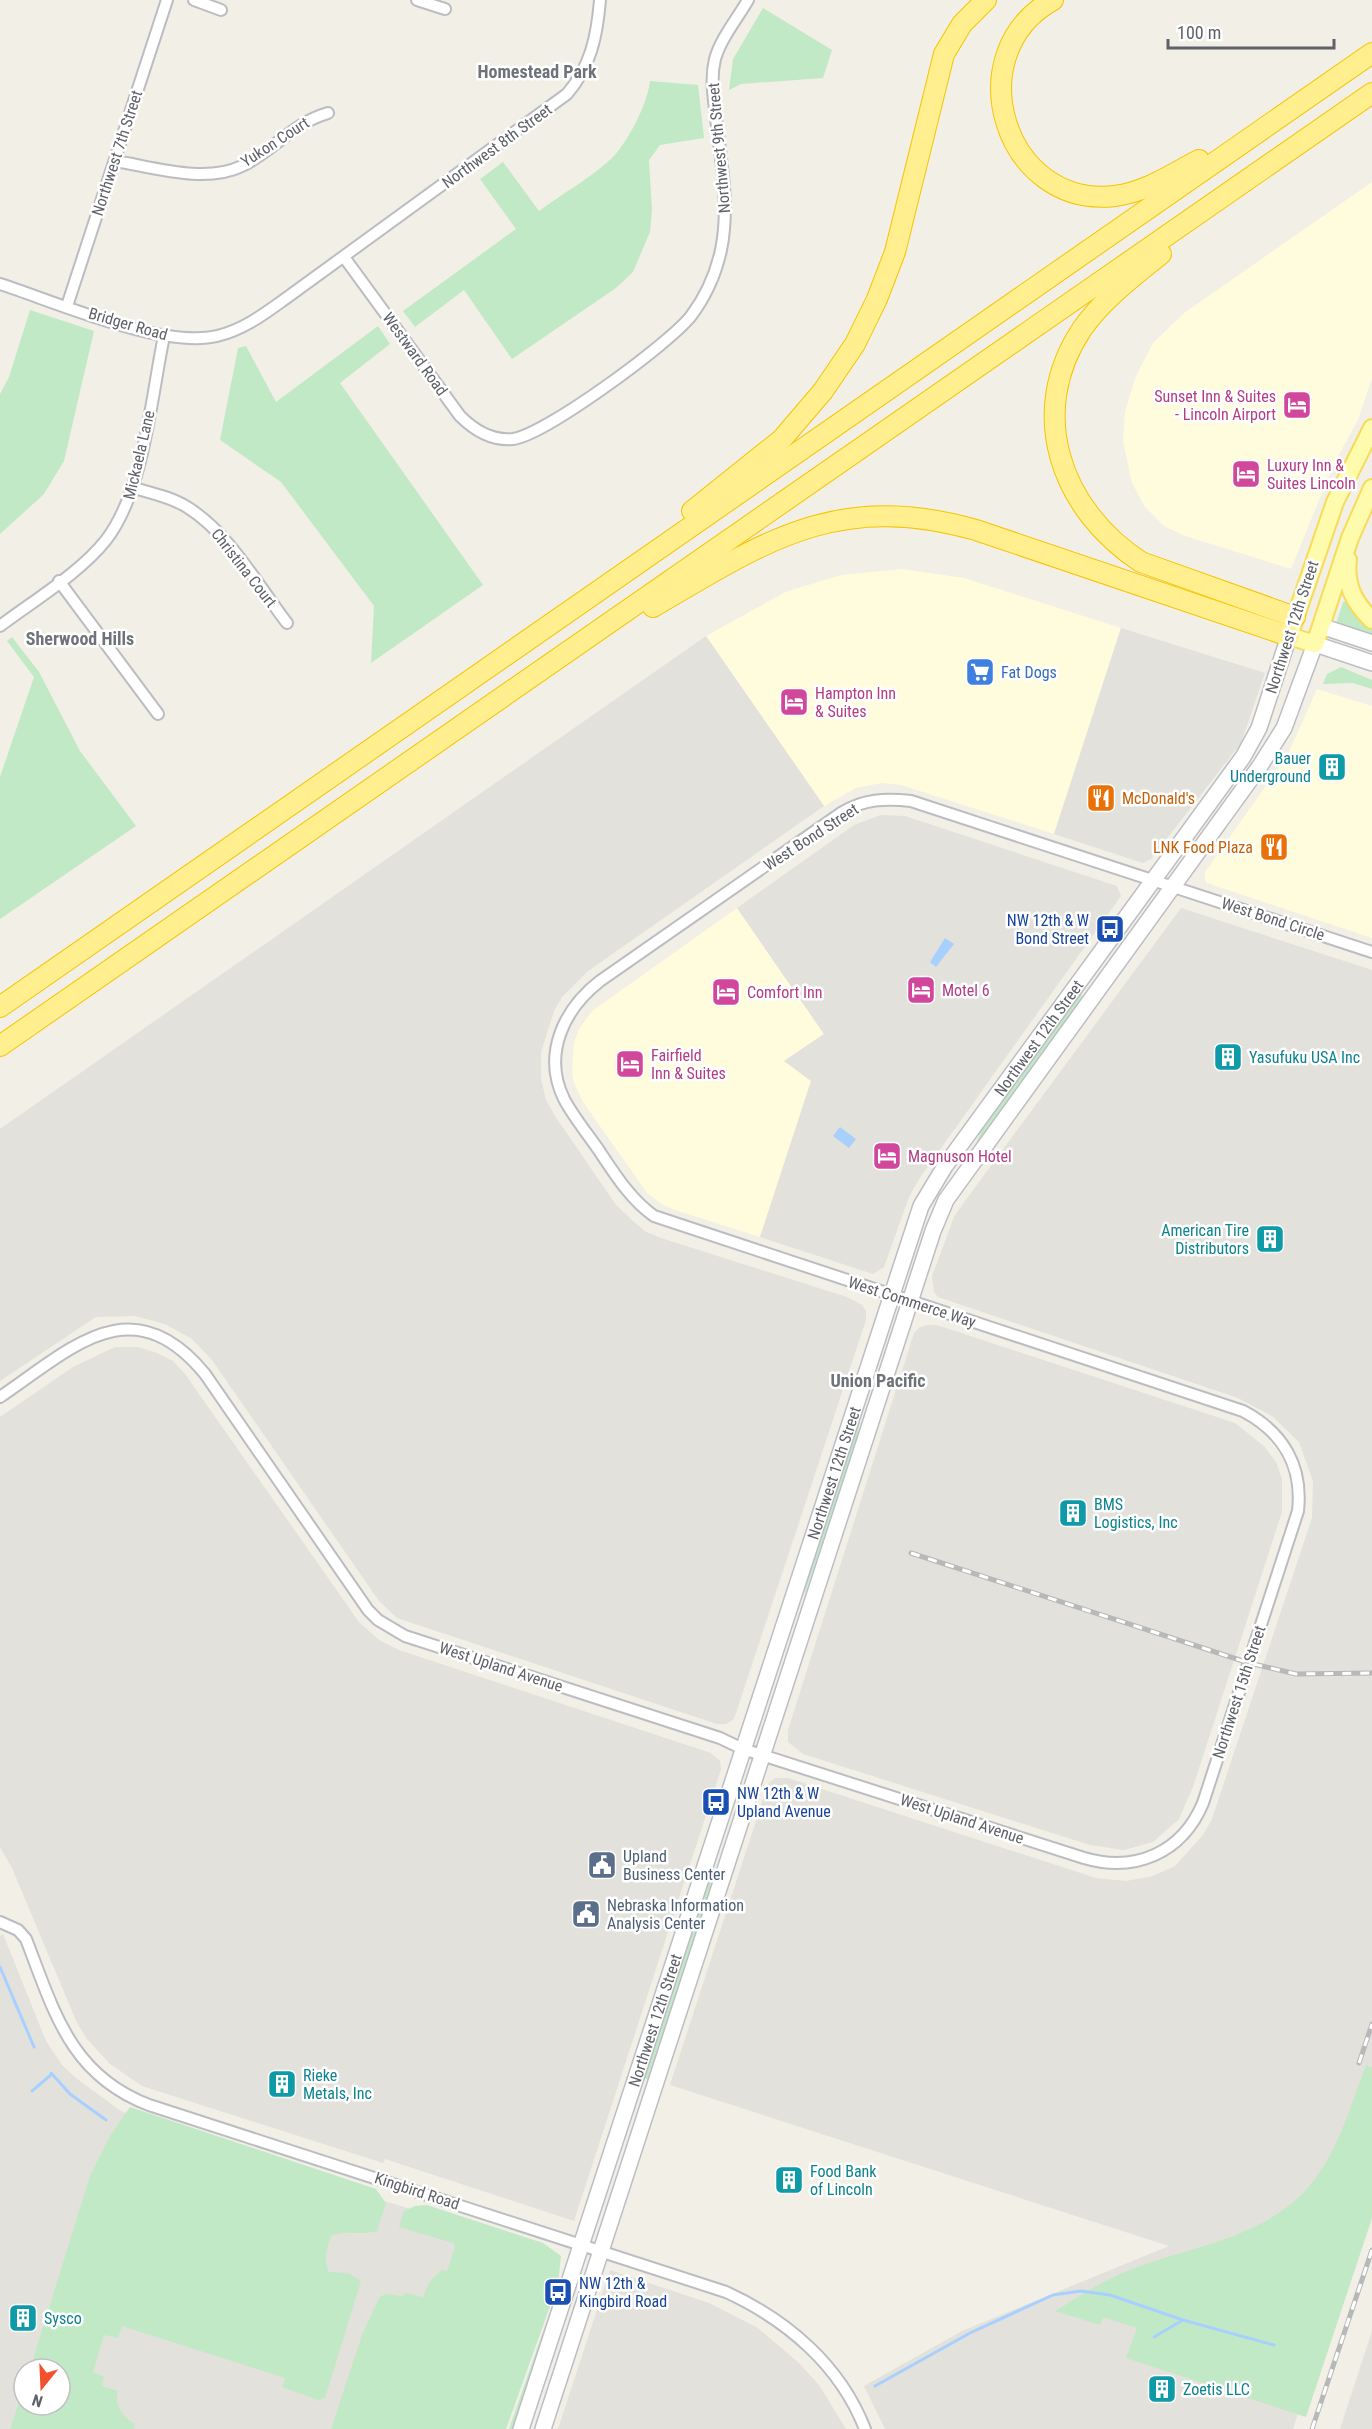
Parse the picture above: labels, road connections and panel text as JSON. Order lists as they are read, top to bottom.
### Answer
{
  "streets": {
    "main road": ["Northwest 12th Street"],
    "street": [
      "Yukon Court",
      "Northwest 8th Street",
      "Northwest 9th Street",
      "Northwest 7th Street",
      "Bridger Road",
      "Westward Road",
      "Mickaela Lane",
      "Christina Court",
      "West Bond Street",
      "West Bond Circle",
      "West Commerce Way",
      "West Upland Avenue",
      "Northwest 15th Street",
      "Kingbird Road"
    ]
  },
  "crossings": [
    ["Yukon Court", "Northwest 7th Street"],
    ["Northwest 8th Street", "Bridger Road"],
    ["Northwest 8th Street", "Westward Road"],
    ["Northwest 9th Street", "Westward Road"],
    ["Northwest 7th Street", "Bridger Road"],
    ["Bridger Road", "Westward Road"],
    ["Bridger Road", "Mickaela Lane"],
    ["Mickaela Lane", "Christina Court"],
    ["Northwest 12th Street", "West Bond Street"],
    ["Northwest 12th Street", "West Bond Circle"],
    ["Northwest 12th Street", "West Commerce Way"],
    ["Northwest 12th Street", "West Upland Avenue"],
    ["Northwest 12th Street", "Kingbird Road"],
    ["West Bond Street", "West Bond Circle"],
    ["West Bond Street", "West Commerce Way"],
    ["West Commerce Way", "Northwest 15th Street"],
    ["West Upland Avenue", "Northwest 15th Street"]
  ],
  "districts": ["Homestead Park", "Sherwood Hills", "Union Pacific"],
  "places": {
    "hotel": [
      "Sunset Inn & Suites - Lincoln Airport",
      "Luxury Inn & Suites Lincoln",
      "Hampton Inn & Suites",
      "Motel 6",
      "Comfort Inn",
      "Fairfield Inn & Suites",
      "Magnuson Hotel"
    ],
    "supermarket": ["Fat Dogs"],
    "building": [
      "Bauer Underground",
      "Yasufuku USA Inc",
      "American Tire Distributors",
      "BMS Logistics, Inc",
      "Rieke Metals, Inc",
      "Food Bank of Lincoln",
      "Sysco",
      "Zoetis LLC"
    ],
    "restaurant": ["McDonald's", "LNK Food Plaza"],
    "bus stop": ["NW 12th & W Bond Street", "NW 12th & W Upland Avenue", "NW 12th & Kingbird Road"],
    "public building": ["Upland Business Center", "Nebraska Information Analysis Center"]
  },
  "scale_bar": "100 m",
  "north": "bottom"
}
